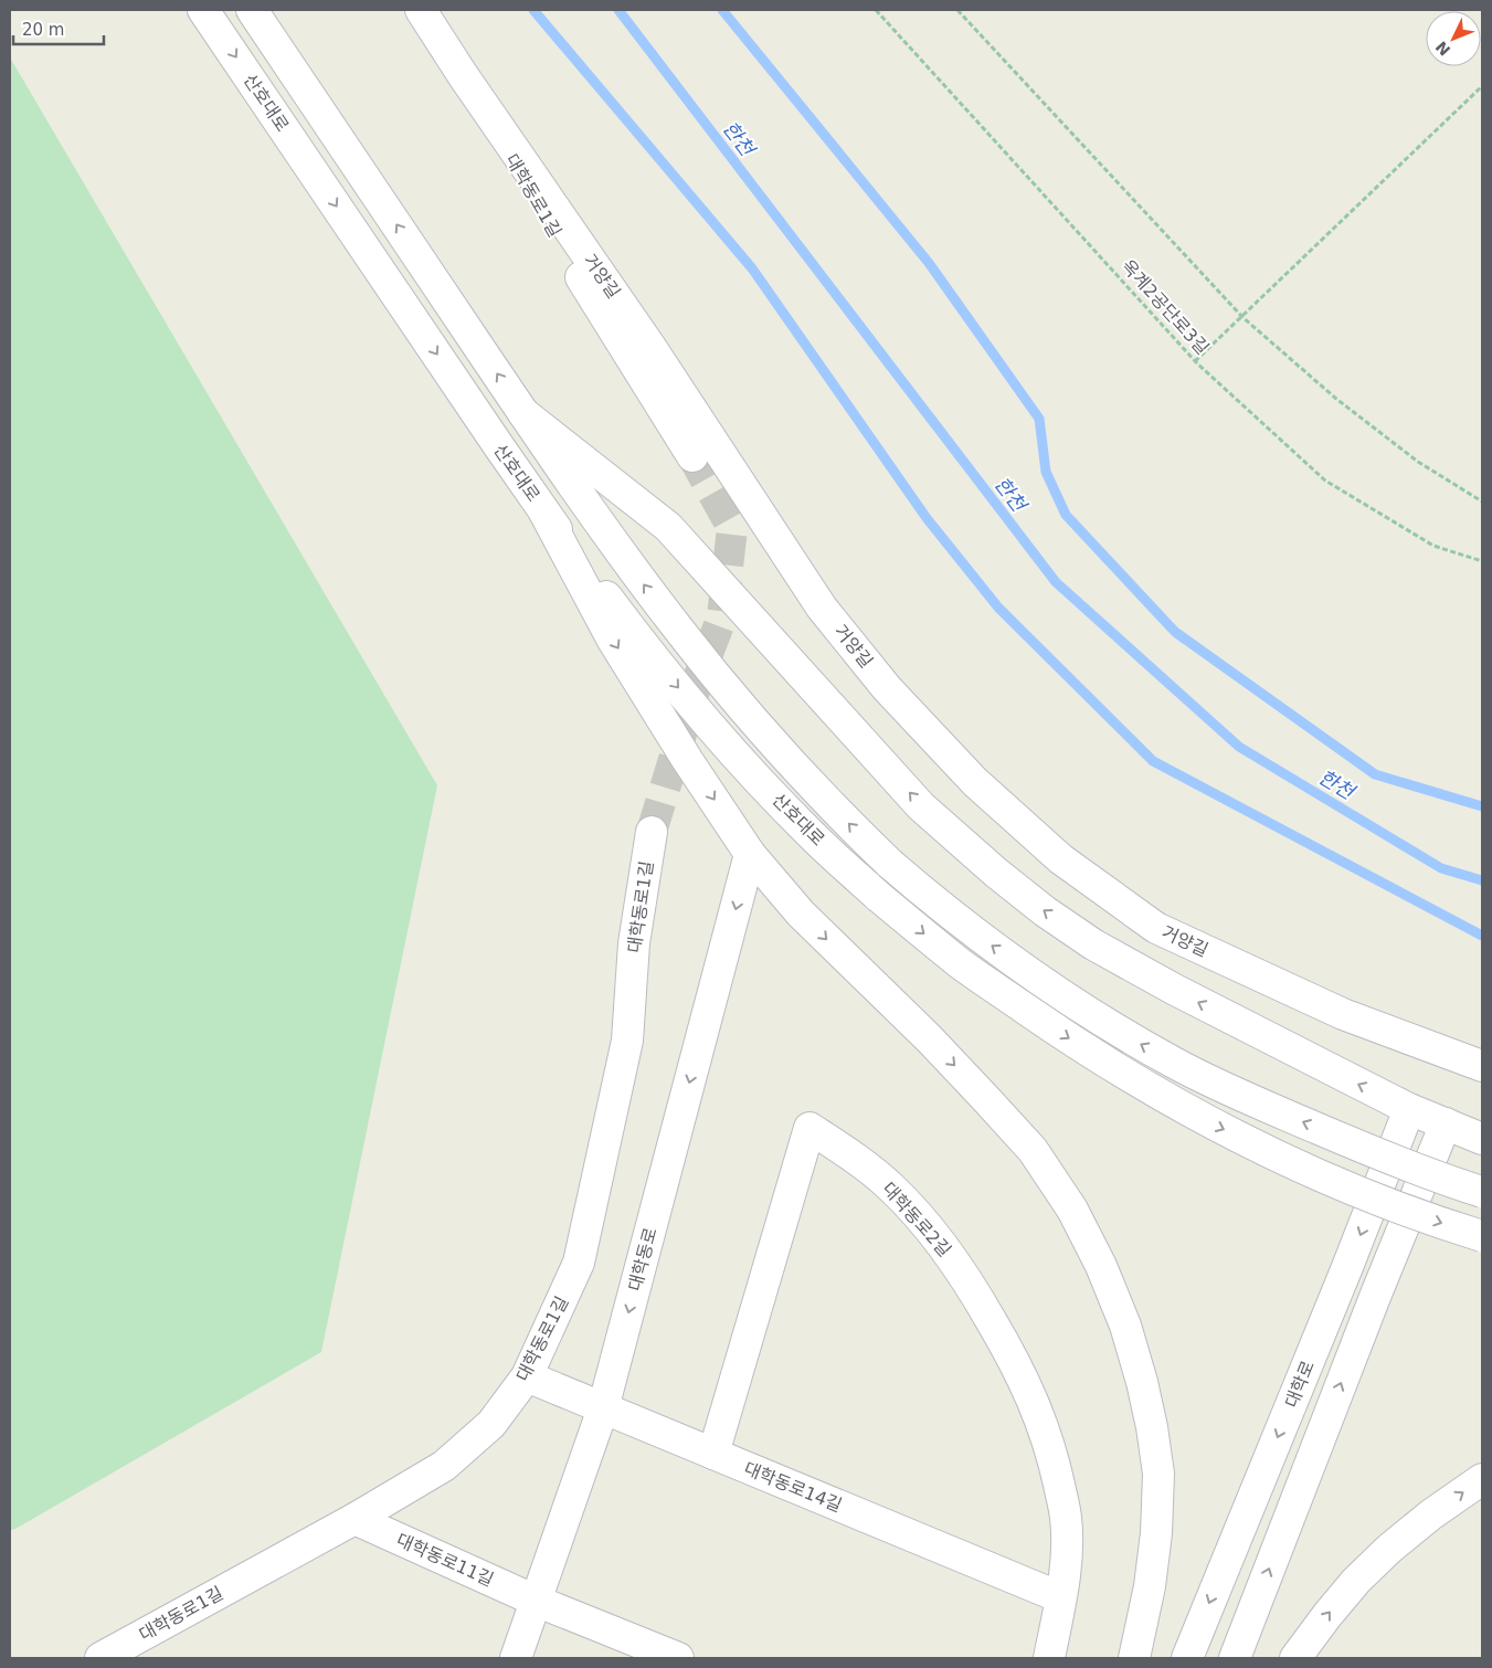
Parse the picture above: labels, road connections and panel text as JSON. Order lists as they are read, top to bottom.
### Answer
{
  "streets": {
    "street": [
      "산호대로",
      "대학동로1길",
      "거양길",
      "대학동로2길",
      "대학동로",
      "대학로",
      "대학동로14길",
      "대학동로11길"
    ],
    "path": ["옥계2공단로3길"]
  },
  "crossings": [
    ["대학동로1길", "거양길"],
    ["대학동로1길", "대학동로14길"],
    ["대학동로1길", "대학동로11길"],
    ["대학동로2길", "대학동로14길"],
    ["대학동로", "대학동로14길"],
    ["대학동로", "대학동로11길"]
  ],
  "one_way": ["대학동로"],
  "water": ["한천"],
  "scale_bar": "20 m",
  "north": "bottom left"
}
